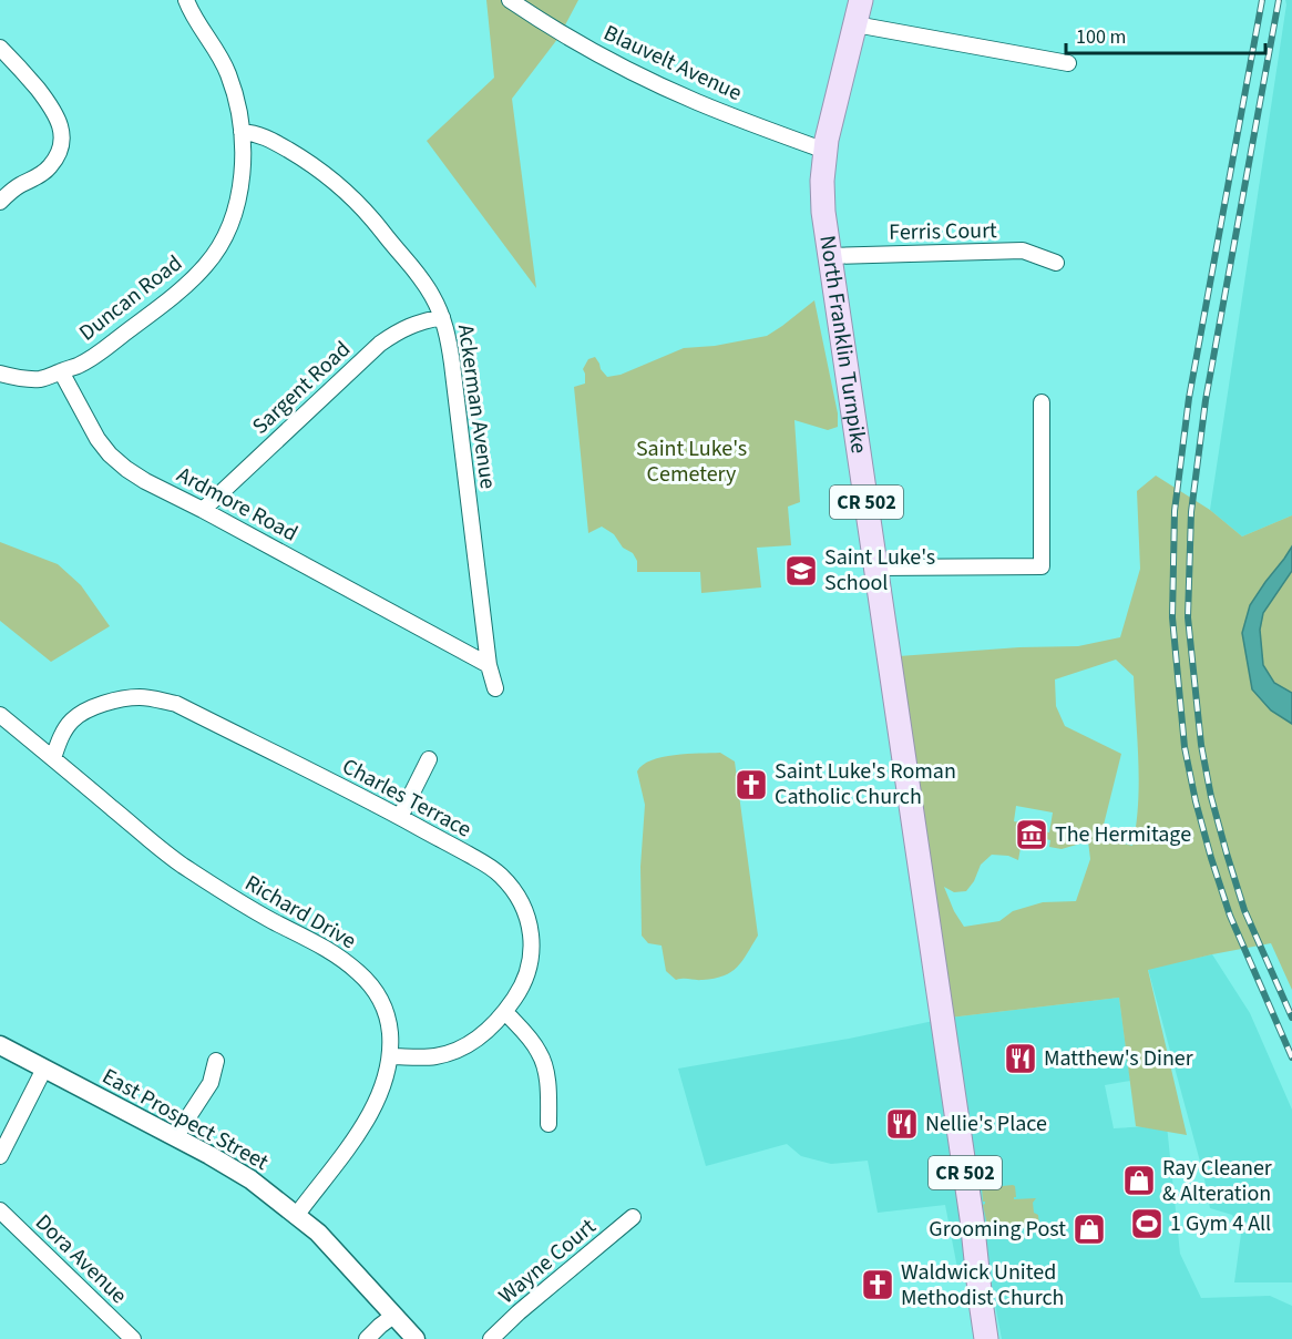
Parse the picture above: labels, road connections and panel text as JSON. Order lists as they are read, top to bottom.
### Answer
{
  "streets": {
    "main road": ["North Franklin Turnpike", "CR 502"],
    "street": [
      "Blauvelt Avenue",
      "Ferris Court",
      "Duncan Road",
      "Sargent Road",
      "Ackerman Avenue",
      "Ardmore Road",
      "Charles Terrace",
      "Richard Drive",
      "East Prospect Street",
      "Dora Avenue",
      "Wayne Court"
    ]
  },
  "crossings": [
    ["Blauvelt Avenue", "North Franklin Turnpike"],
    ["Ferris Court", "North Franklin Turnpike"],
    ["Duncan Road", "Ackerman Avenue"],
    ["Duncan Road", "Ardmore Road"],
    ["Sargent Road", "Ackerman Avenue"],
    ["Sargent Road", "Ardmore Road"],
    ["Ackerman Avenue", "Ardmore Road"],
    ["Charles Terrace", "Richard Drive"],
    ["Richard Drive", "East Prospect Street"]
  ],
  "parks": ["Saint Luke's Cemetery"],
  "places": {
    "school or university": ["Saint Luke's School"],
    "church": ["Saint Luke's Roman Catholic Church", "Waldwick United Methodist Church"],
    "museum": ["The Hermitage"],
    "restaurant": ["Matthew's Diner", "Nellie's Place"],
    "shop": ["Ray Cleaner & Alteration", "Grooming Post"],
    "sports": ["1 Gym 4 All"]
  },
  "scale_bar": "100 m"
}
